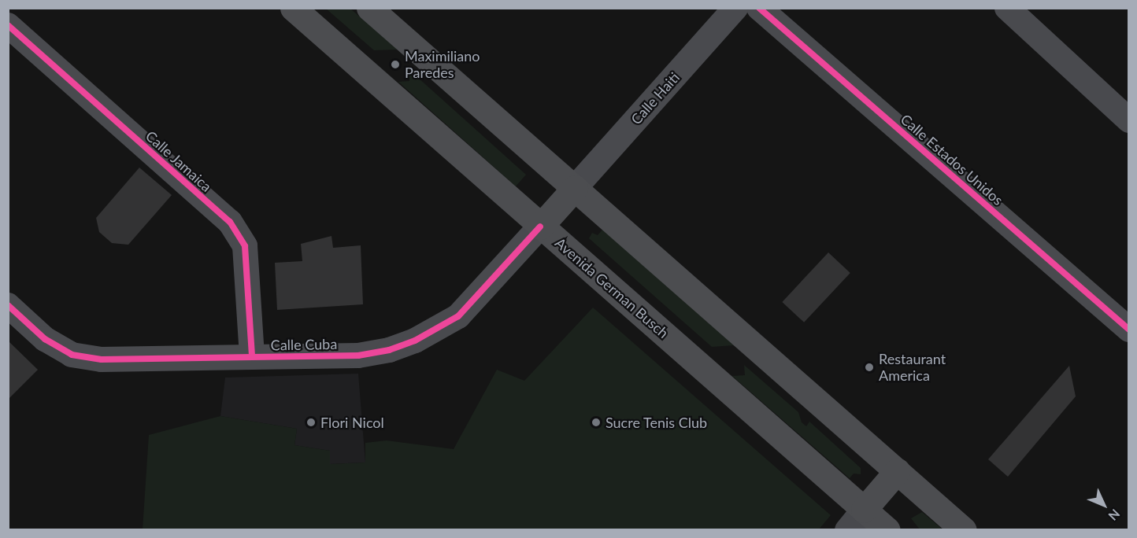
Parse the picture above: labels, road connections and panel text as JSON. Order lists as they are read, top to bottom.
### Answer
{
  "streets": {
    "main road": ["Avenida German Busch"],
    "street": [
      "Calle Haiti",
      "Calle Estados Unidos",
      "Calle Jamaica",
      "Calle Cuba"
    ]
  },
  "crossings": [
    ["Calle Jamaica", "Calle Cuba"],
    ["Avenida German Busch", "Calle Cuba"]
  ],
  "places": [
    "Maximiliano Paredes",
    "Restaurant America",
    "Flori Nicol",
    "Sucre Tenis Club"
  ],
  "north": "bottom right"
}
